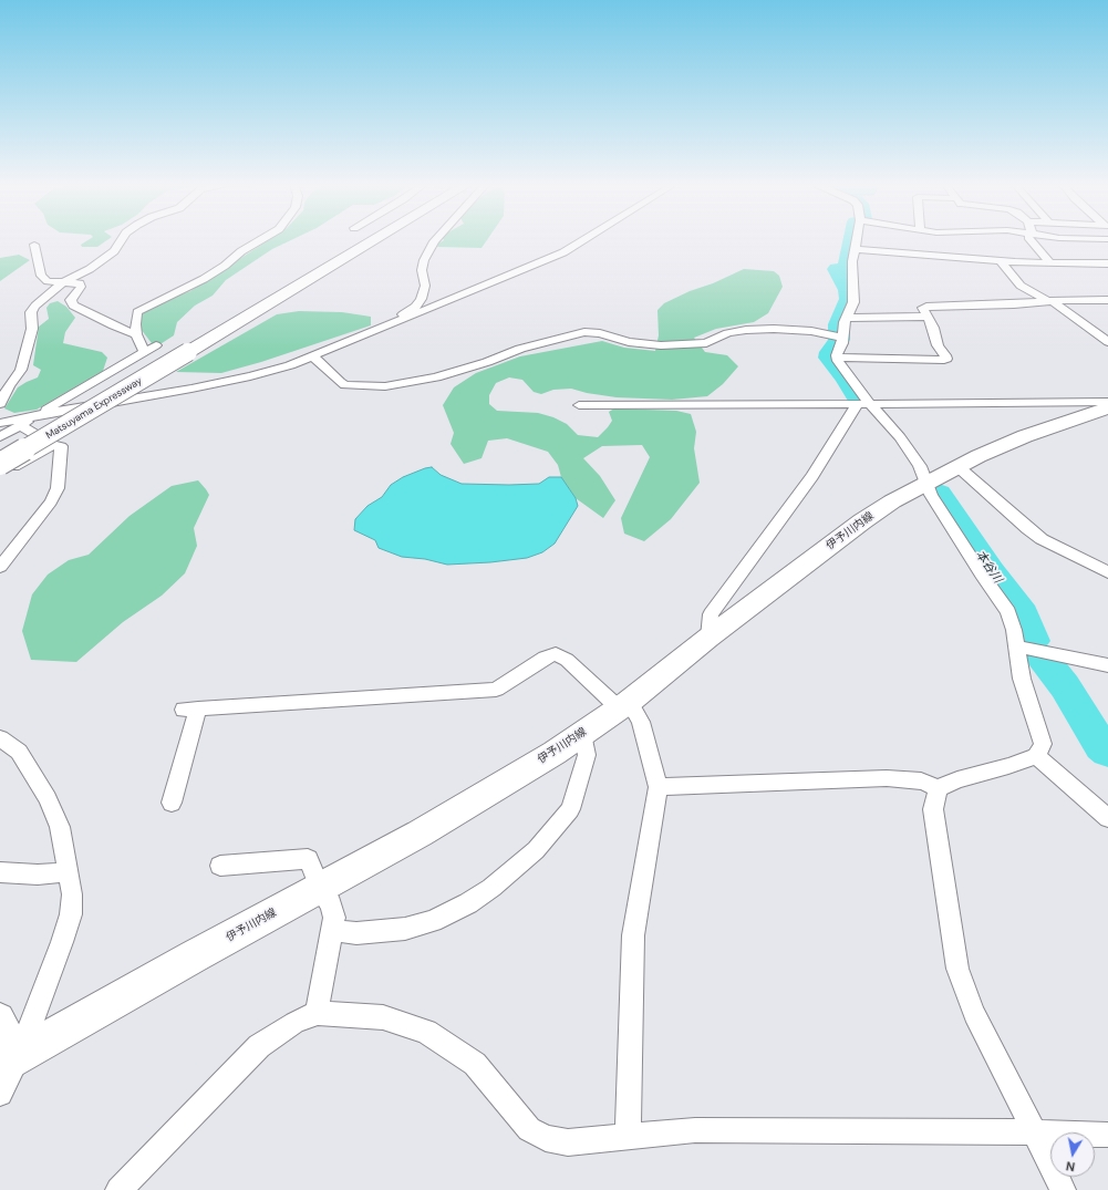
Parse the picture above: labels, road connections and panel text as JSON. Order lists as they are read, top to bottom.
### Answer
{
  "streets": {
    "main road": ["Matsuyama Expressway", "伊予川内線"]
  },
  "water": ["本谷川"],
  "north": "bottom"
}
